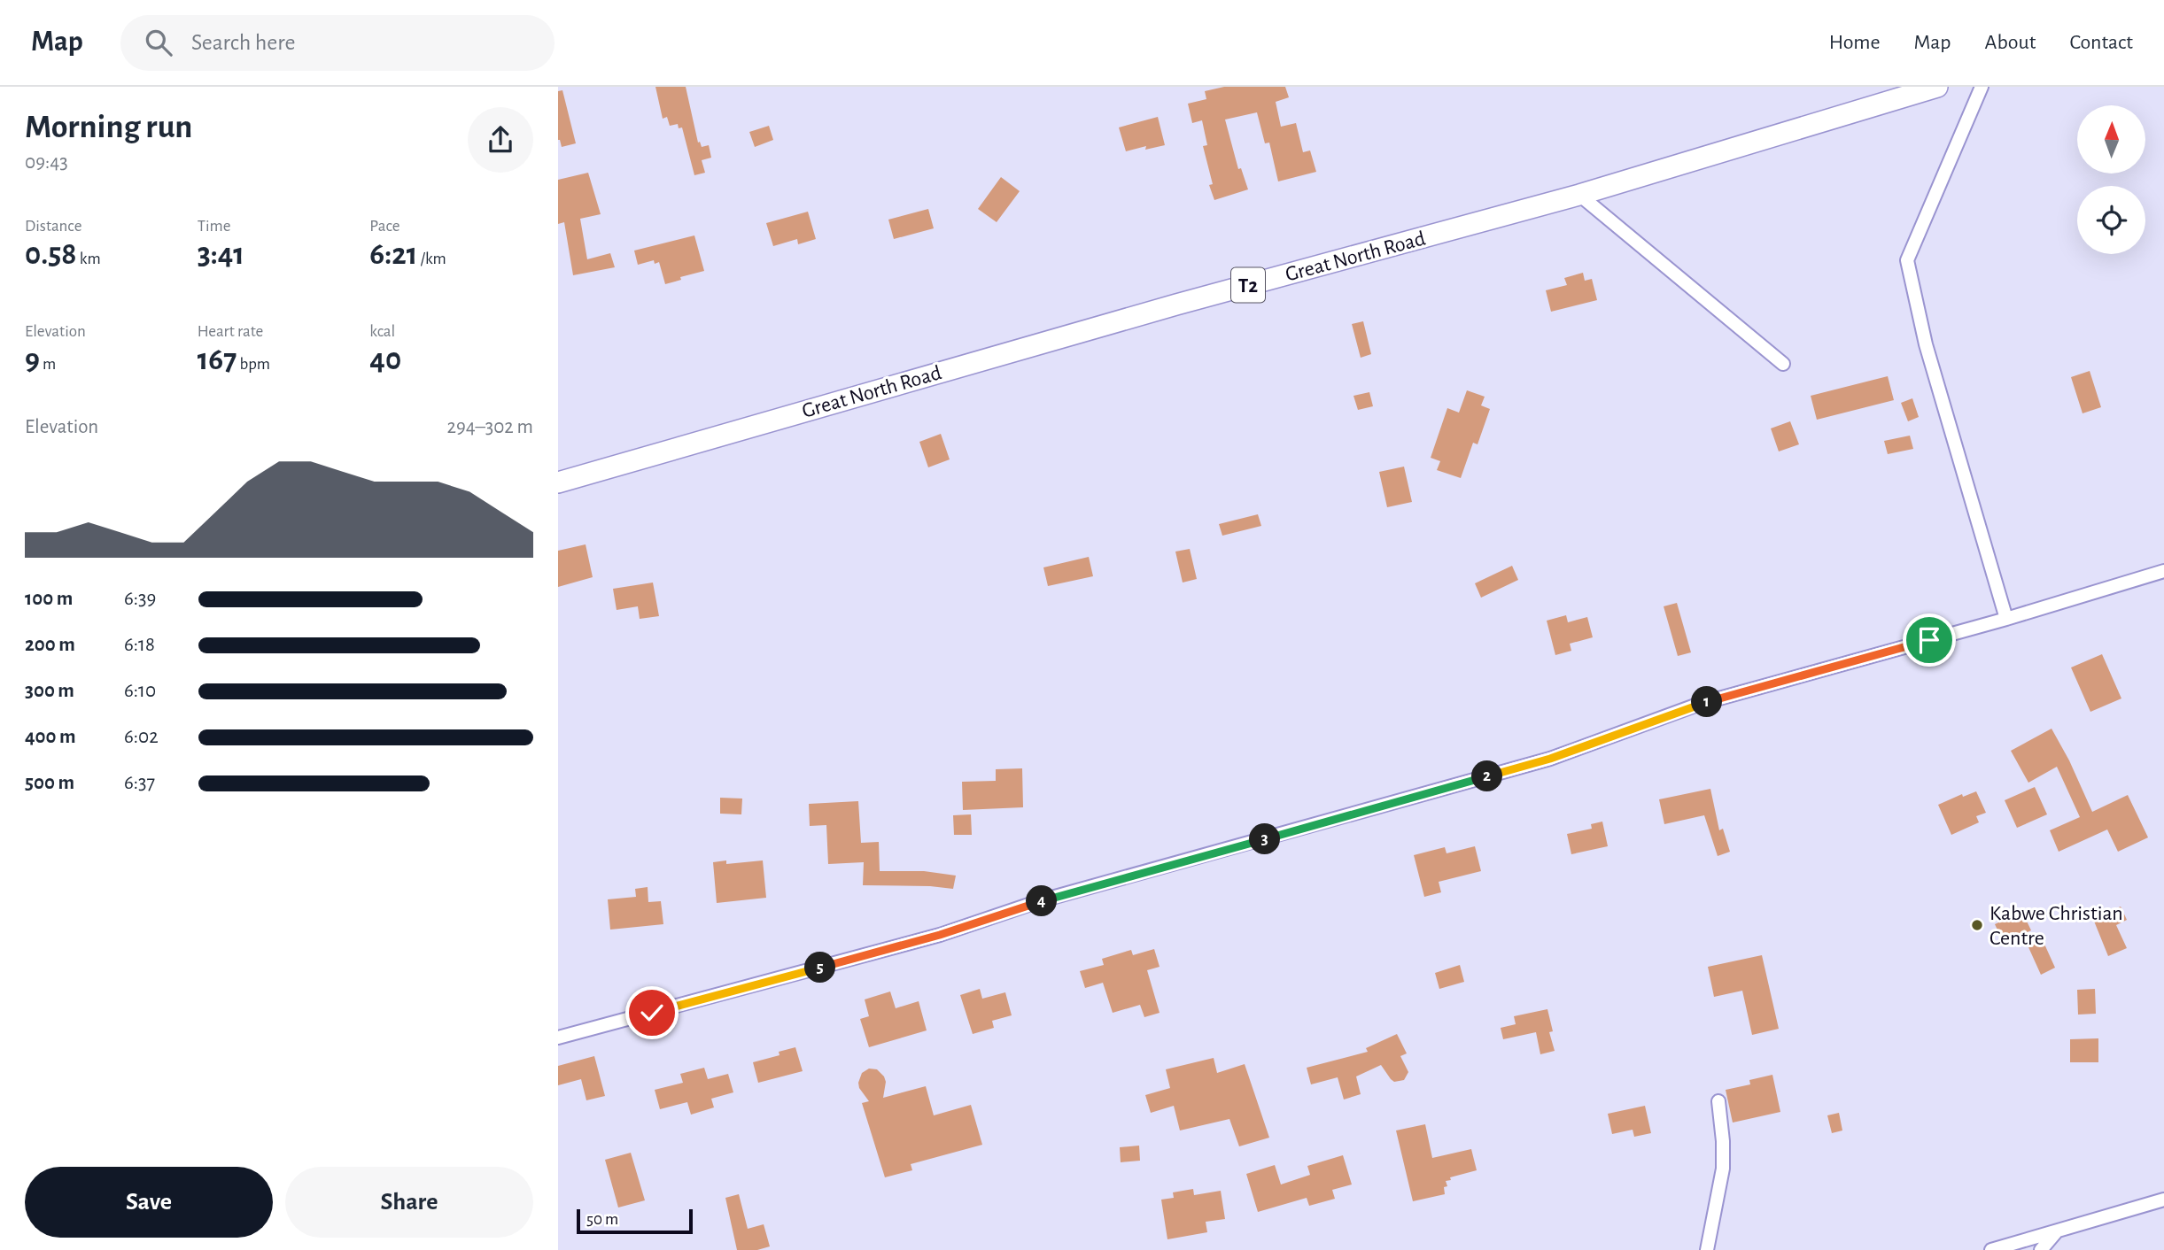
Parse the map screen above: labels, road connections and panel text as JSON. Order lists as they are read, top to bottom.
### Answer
{
  "streets": {
    "highway": ["Great North Road", "T2"]
  },
  "places": ["Kabwe Christian Centre"],
  "scale_bar": "50 m",
  "north": "top",
  "page": {
    "header": "Map",
    "search": "Search here",
    "nav": [
      "Home",
      "Map",
      "About",
      "Contact"
    ],
    "heading": ["Morning run", "09:43"],
    "stats": [
      ["Distance", "0.58 km"],
      ["Time", "3:41"],
      ["Pace", "6:21 /km"],
      ["Elevation", "9 m"],
      ["Heart rate", "167 bpm"],
      ["kcal", "40"]
    ],
    "chart": ["Elevation", "294–302 m"],
    "list": [
      {
        "name": "100 m",
        "note": "6:39"
      },
      {
        "name": "200 m",
        "note": "6:18"
      },
      {
        "name": "300 m",
        "note": "6:10"
      },
      {
        "name": "400 m",
        "note": "6:02"
      },
      {
        "name": "500 m",
        "note": "6:37"
      }
    ],
    "pins": [
      "1",
      "2",
      "3",
      "4",
      "5"
    ],
    "buttons": ["Save", "Share"],
    "scale": "50 m"
  }
}
